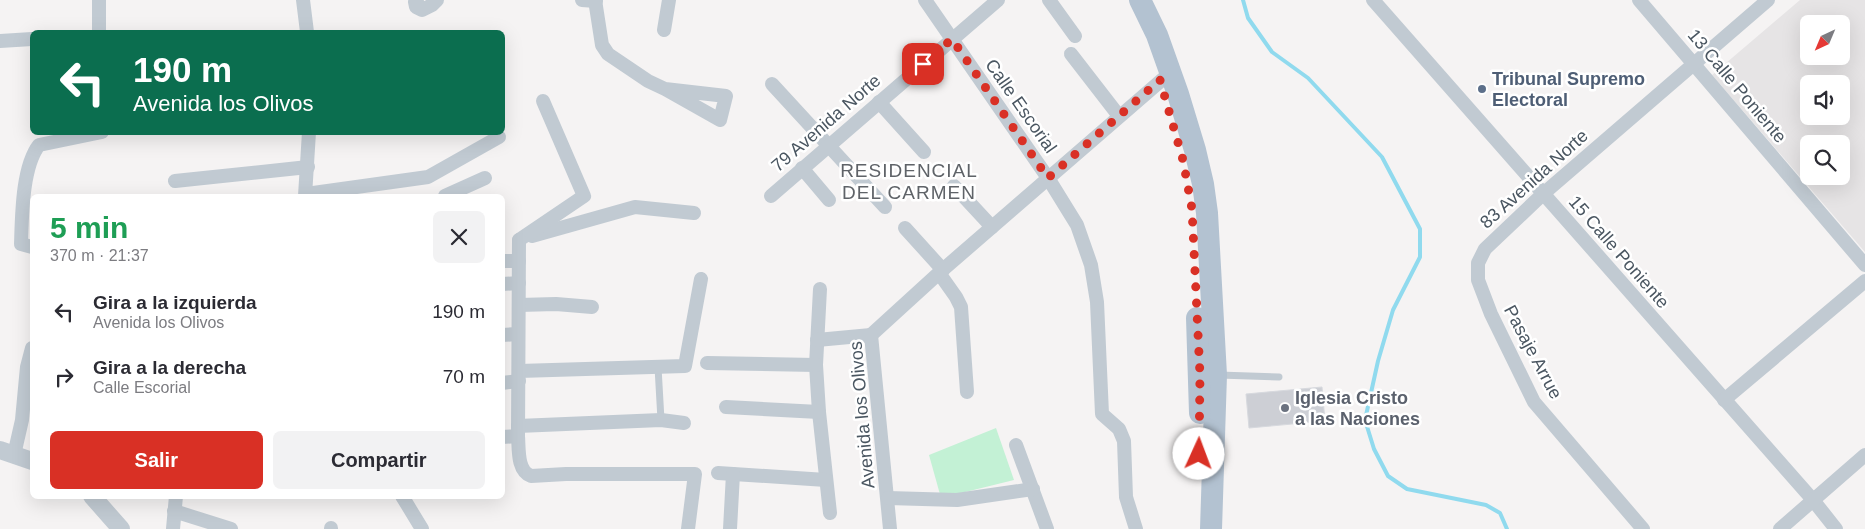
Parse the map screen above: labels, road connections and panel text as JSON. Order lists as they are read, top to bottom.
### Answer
{
  "streets": {
    "street": [
      "13 Calle Poniente",
      "Calle Escorial",
      "79 Avenida Norte",
      "83 Avenida Norte",
      "15 Calle Poniente",
      "Pasaje Arrue",
      "Avenida los Olivos"
    ]
  },
  "crossings": [
    ["13 Calle Poniente", "83 Avenida Norte"],
    ["Calle Escorial", "79 Avenida Norte"],
    ["Calle Escorial", "Avenida los Olivos"],
    ["83 Avenida Norte", "15 Calle Poniente"],
    ["83 Avenida Norte", "Pasaje Arrue"]
  ],
  "districts": ["RESIDENCIAL DEL CARMEN"],
  "places": ["Tribunal Supremo Electoral", "Iglesia Cristo a las Naciones"],
  "north": "bottom left",
  "page": {
    "turn": ["190 m", "Avenida los Olivos"],
    "heading": ["5 min", "370 m · 21:37"],
    "list": [
      {
        "name": "Gira a la izquierda",
        "note": "Avenida los Olivos",
        "value": "190 m"
      },
      {
        "name": "Gira a la derecha",
        "note": "Calle Escorial",
        "value": "70 m"
      }
    ],
    "buttons": ["Salir", "Compartir"]
  }
}
